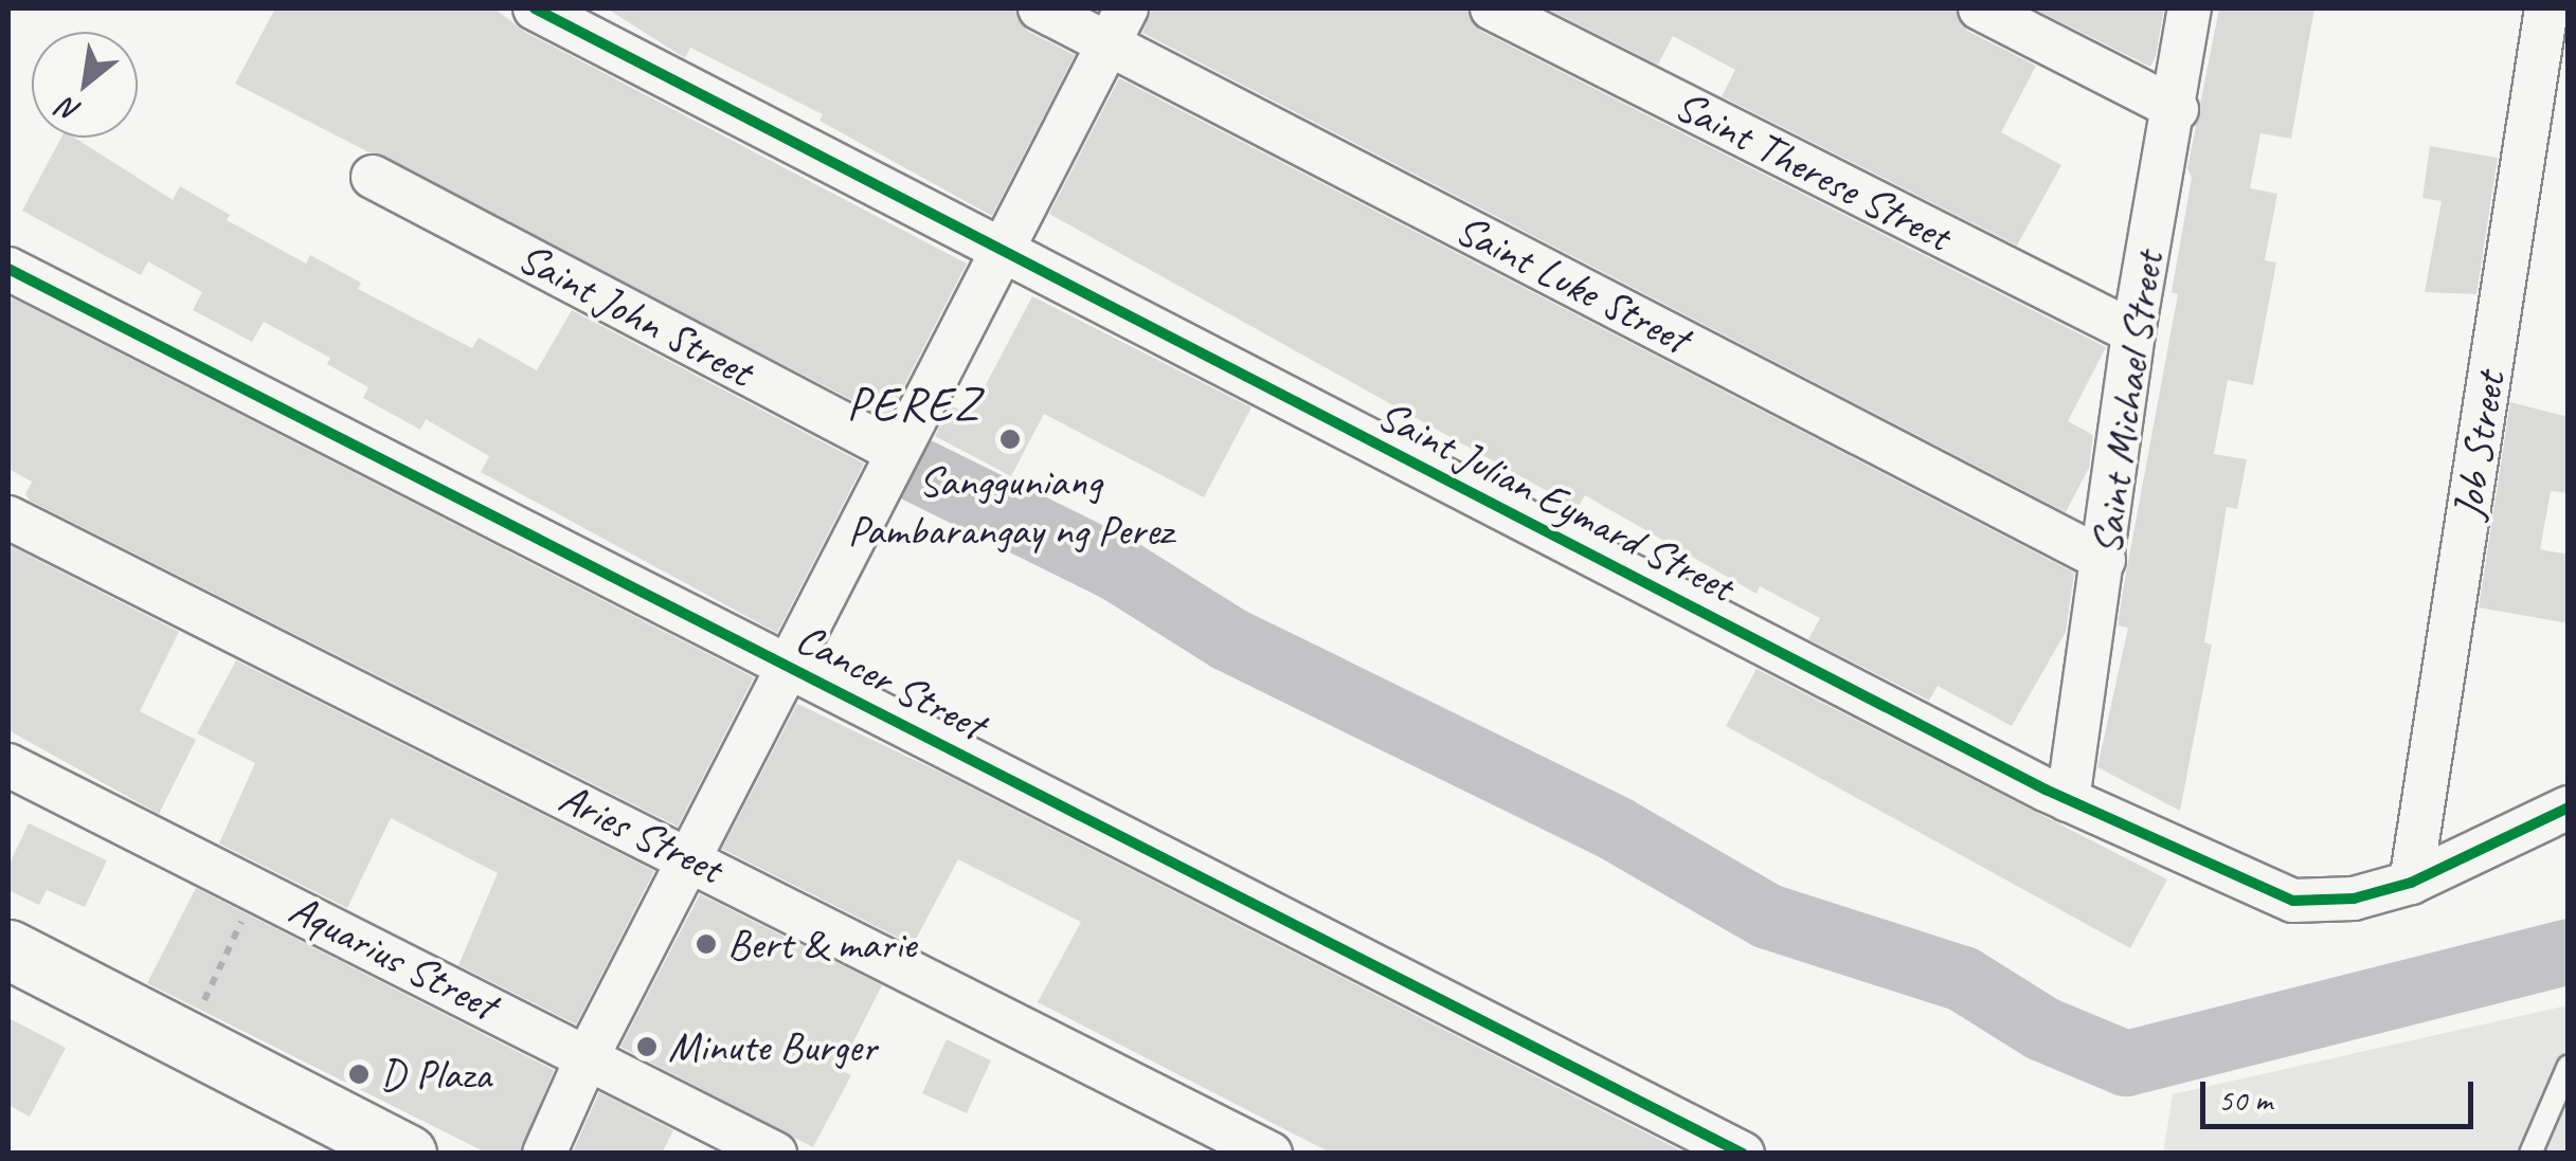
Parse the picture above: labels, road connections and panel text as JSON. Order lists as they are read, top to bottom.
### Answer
{
  "streets": {
    "street": [
      "Saint Therese Street",
      "Saint Luke Street",
      "Saint John Street",
      "Saint Michael Street",
      "Job Street",
      "Saint Julian Eymard Street",
      "Cancer Street",
      "Aries Street",
      "Aquarius Street"
    ]
  },
  "crossings": [
    ["Saint Therese Street", "Saint Michael Street"],
    ["Saint Luke Street", "Saint Michael Street"],
    ["Saint Michael Street", "Saint Julian Eymard Street"],
    ["Job Street", "Saint Julian Eymard Street"]
  ],
  "districts": ["PEREZ"],
  "places": [
    "Sangguniang Pambarangay ng Perez",
    "Bert & marie",
    "Minute Burger",
    "D Plaza"
  ],
  "scale_bar": "50 m",
  "north": "bottom left"
}
